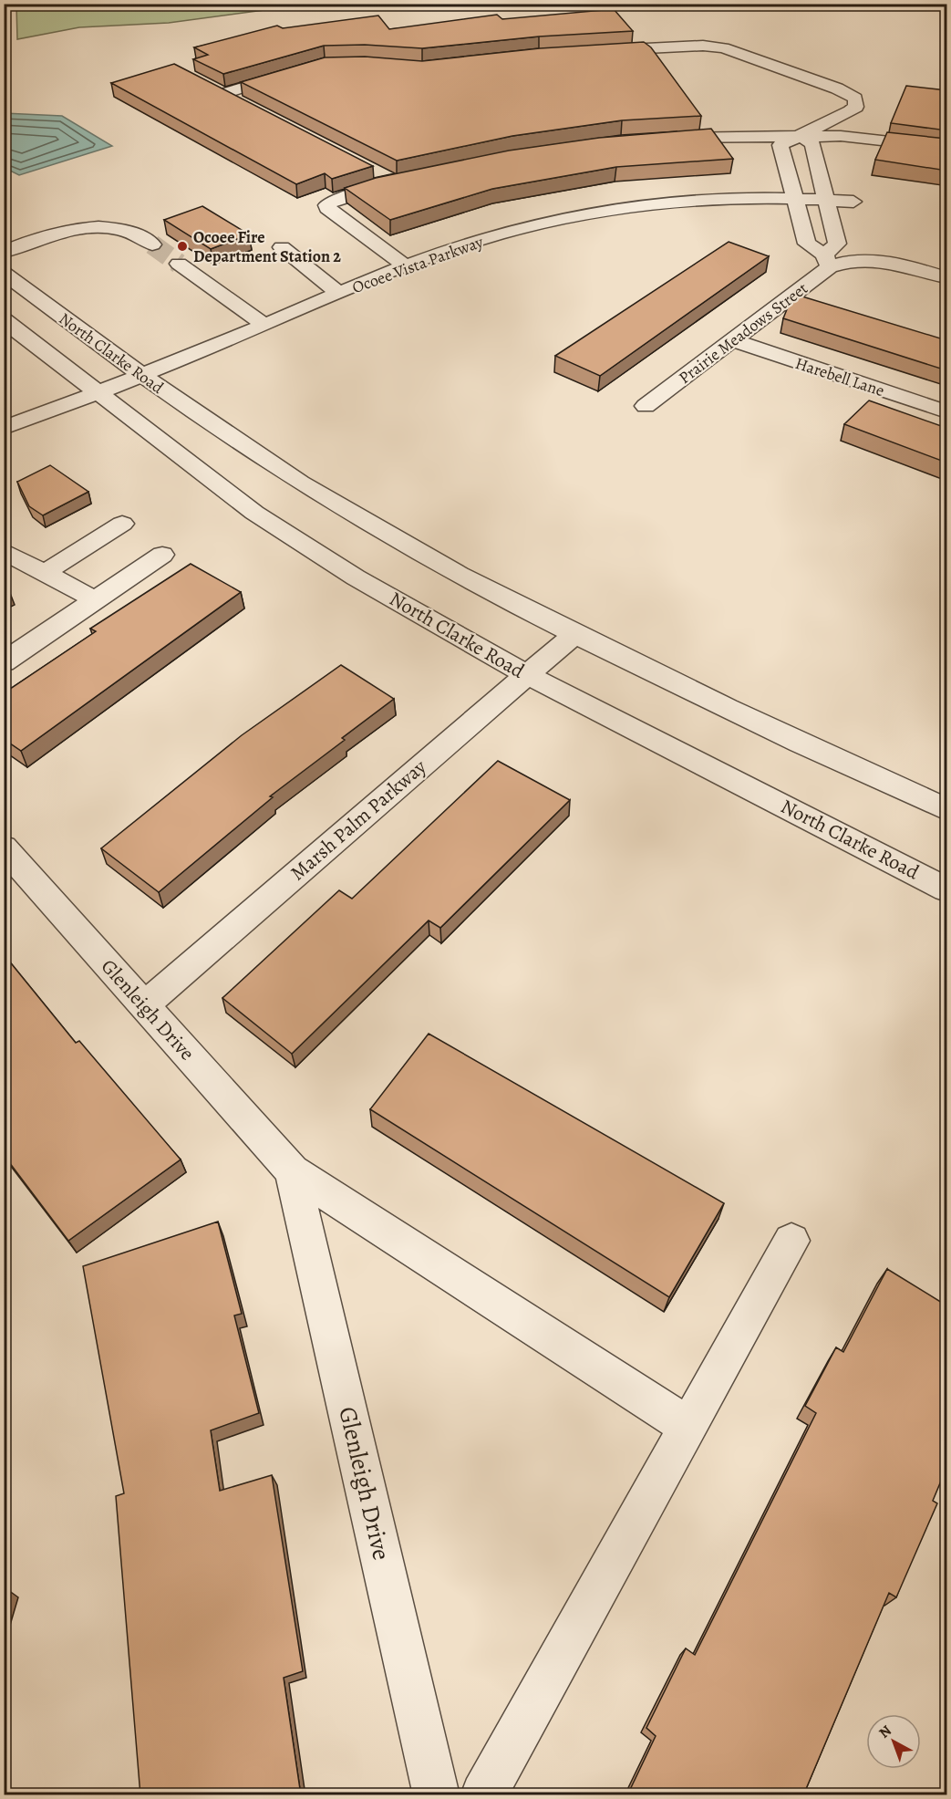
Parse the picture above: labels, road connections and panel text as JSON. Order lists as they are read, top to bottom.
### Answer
{
  "streets": {
    "street": [
      "Ocoee Vista Parkway",
      "Prairie Meadows Street",
      "North Clarke Road",
      "Harebell Lane",
      "Marsh Palm Parkway",
      "Glenleigh Drive"
    ]
  },
  "crossings": [
    ["Ocoee Vista Parkway", "North Clarke Road"],
    ["Prairie Meadows Street", "Harebell Lane"],
    ["North Clarke Road", "Marsh Palm Parkway"],
    ["Marsh Palm Parkway", "Glenleigh Drive"]
  ],
  "places": ["Ocoee Fire Department Station 2"],
  "north": "top left"
}
